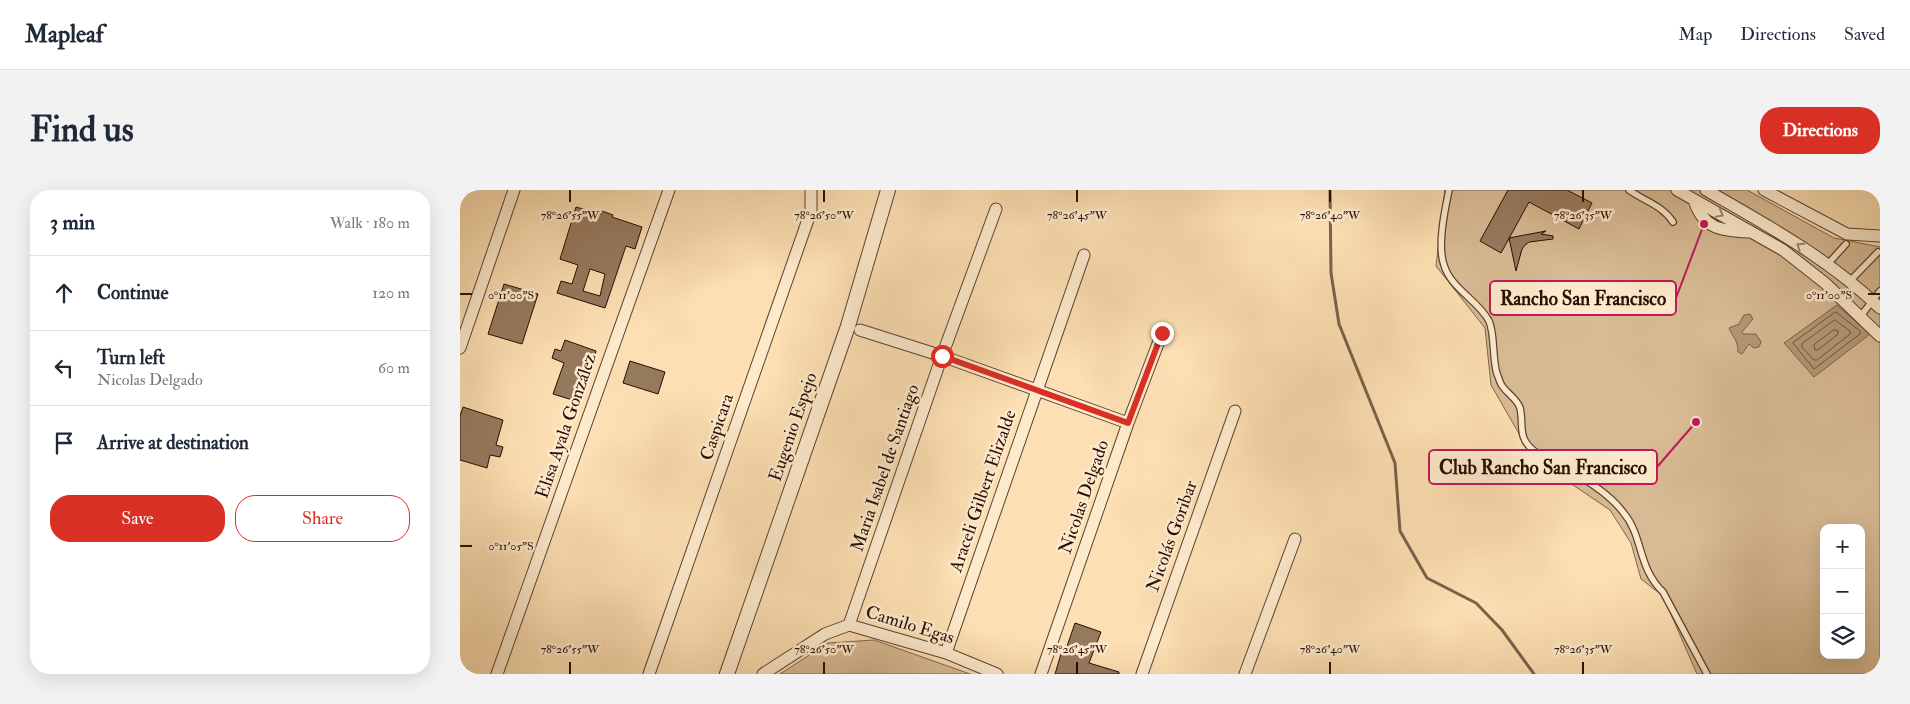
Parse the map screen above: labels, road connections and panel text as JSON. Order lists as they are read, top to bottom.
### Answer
{
  "streets": {
    "street": [
      "Elisa Ayala González",
      "Caspicara",
      "Eugenio Espejo",
      "Maria Isabel de Santiago",
      "Araceli Gilbert Elizalde",
      "Nicolas Delgado",
      "Nicolás Goribar",
      "Camilo Egas"
    ]
  },
  "crossings": [
    ["Maria Isabel de Santiago", "Camilo Egas"],
    ["Araceli Gilbert Elizalde", "Camilo Egas"]
  ],
  "places": ["Rancho San Francisco", "Club Rancho San Francisco"],
  "page": {
    "header": "Mapleaf",
    "nav": ["Map", "Directions", "Saved"],
    "buttons": [
      "Directions",
      ["Save", "Share"]
    ],
    "title": "Find us",
    "heading": ["3 min", "Walk · 180 m"],
    "list": [
      ["Continue", "120 m"],
      ["Turn left", "Nicolas Delgado", "60 m"],
      "Arrive at destination"
    ],
    "map_buttons": ["+", "−"]
  },
  "coordinates": [
    "78°26'55\"W",
    "78°26'50\"W",
    "78°26'45\"W",
    "78°26'40\"W",
    "78°26'35\"W",
    "0°11'00\"S",
    "0°11'05\"S"
  ]
}
